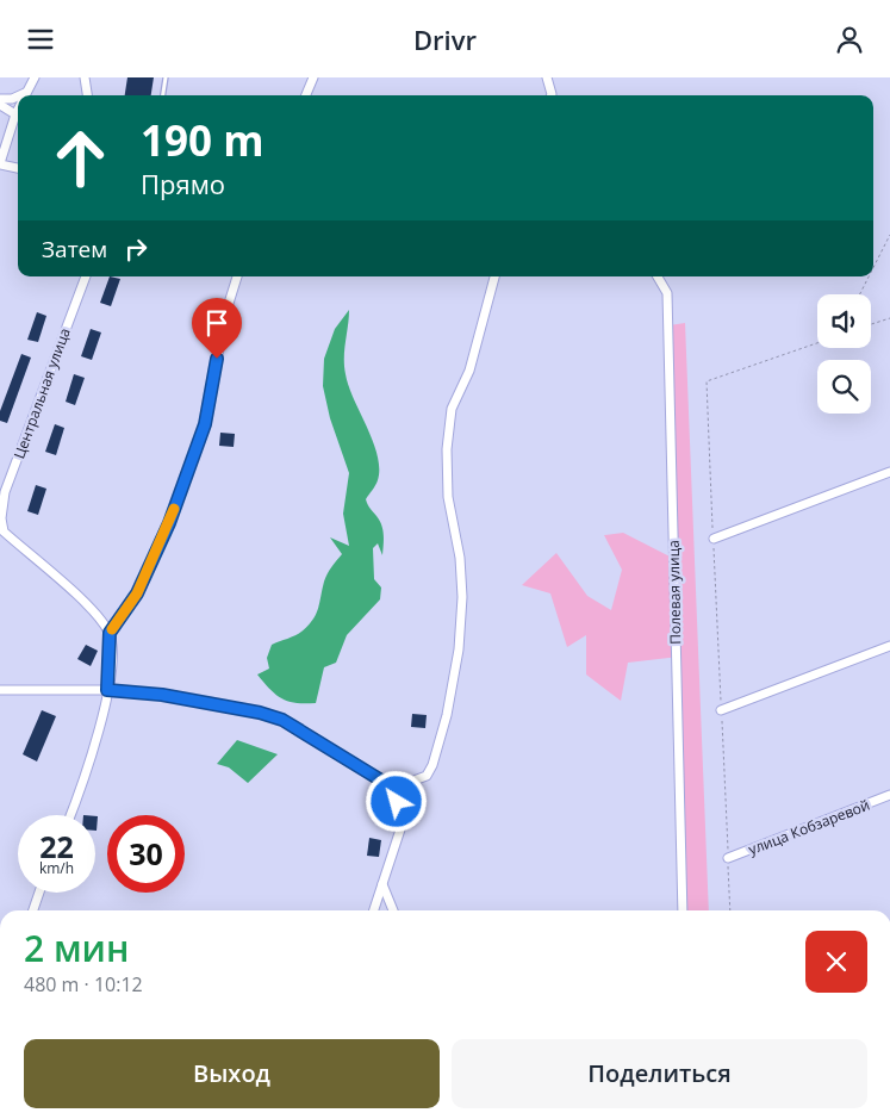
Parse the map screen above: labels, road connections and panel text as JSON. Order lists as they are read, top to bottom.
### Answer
{
  "streets": {
    "street": ["Центральная улица", "Полевая улица", "улица Кобзаревой"]
  },
  "page": {
    "header": "Drivr",
    "turn": ["190 m", "Прямо"],
    "then": "Затем",
    "speed": "22 km/h",
    "limit": "30",
    "heading": ["2 мин", "480 m · 10:12"],
    "buttons": ["Выход", "Поделиться"]
  }
}
